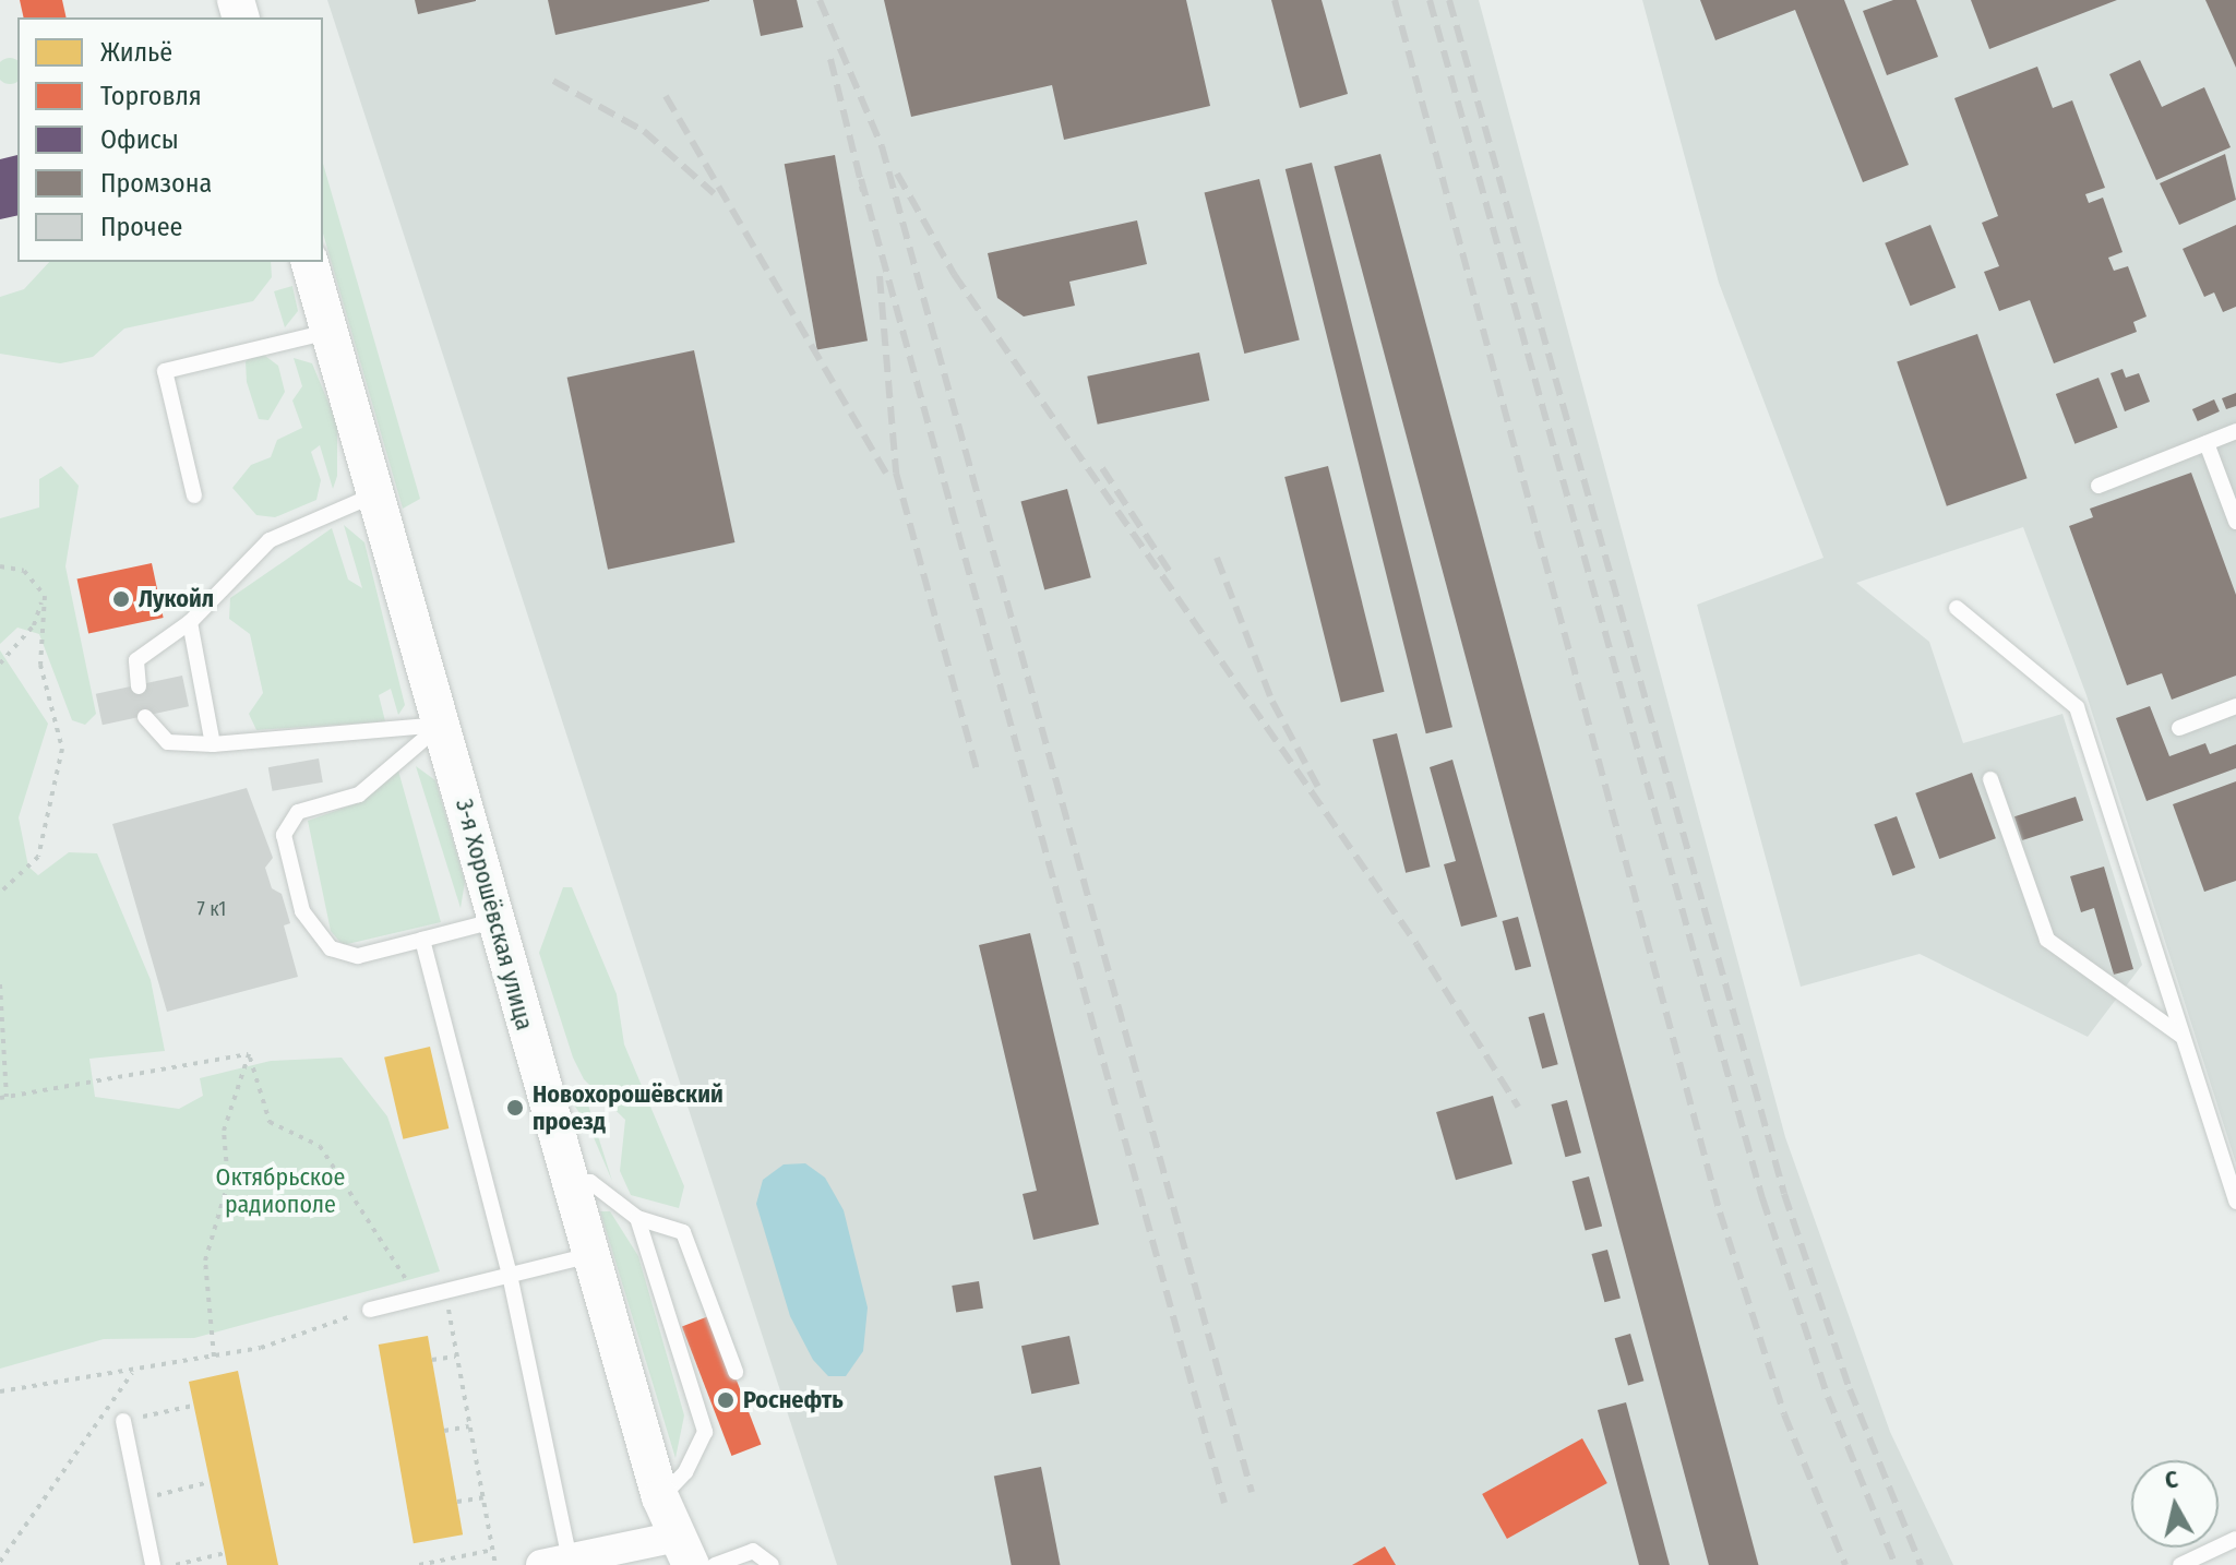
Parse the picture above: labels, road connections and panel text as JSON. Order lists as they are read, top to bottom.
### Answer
{
  "streets": {
    "street": ["3-я Хорошёвская улица"]
  },
  "parks": ["Октябрьское радиополе"],
  "places": ["Лукойл", "Новохорошёвский проезд", "Роснефть"],
  "house_numbers": ["7 к1"],
  "legend": [
    "Жильё",
    "Торговля",
    "Офисы",
    "Промзона",
    "Прочее"
  ],
  "north": "top"
}
